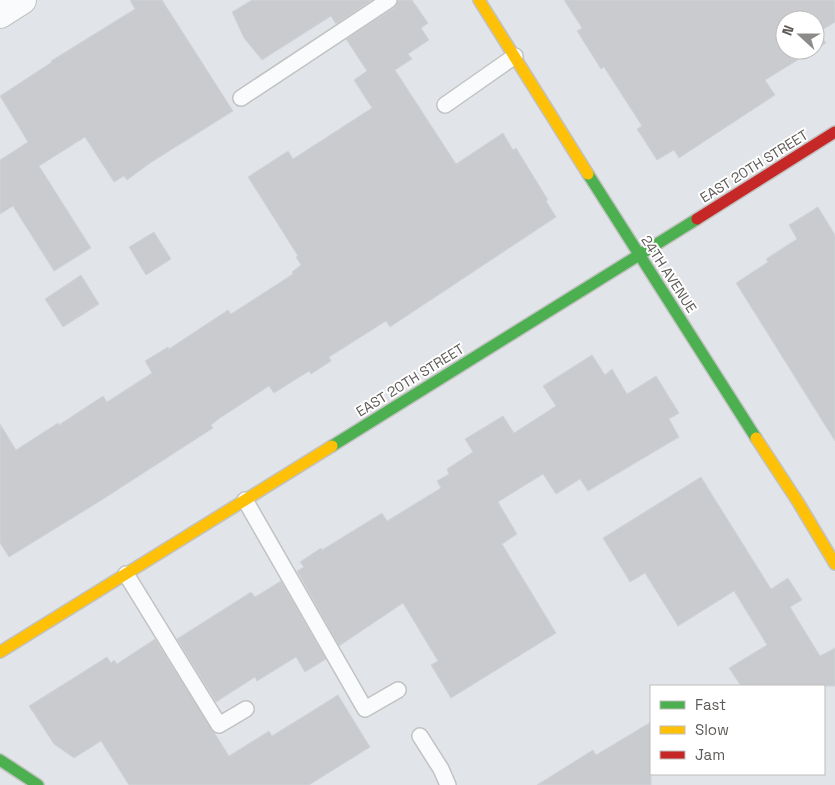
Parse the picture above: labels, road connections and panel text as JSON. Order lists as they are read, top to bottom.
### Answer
{
  "streets": {
    "street": ["EAST 20TH STREET", "24TH AVENUE"]
  },
  "crossings": [
    ["EAST 20TH STREET", "24TH AVENUE"]
  ],
  "legend": ["Fast", "Slow", "Jam"],
  "north": "left"
}
